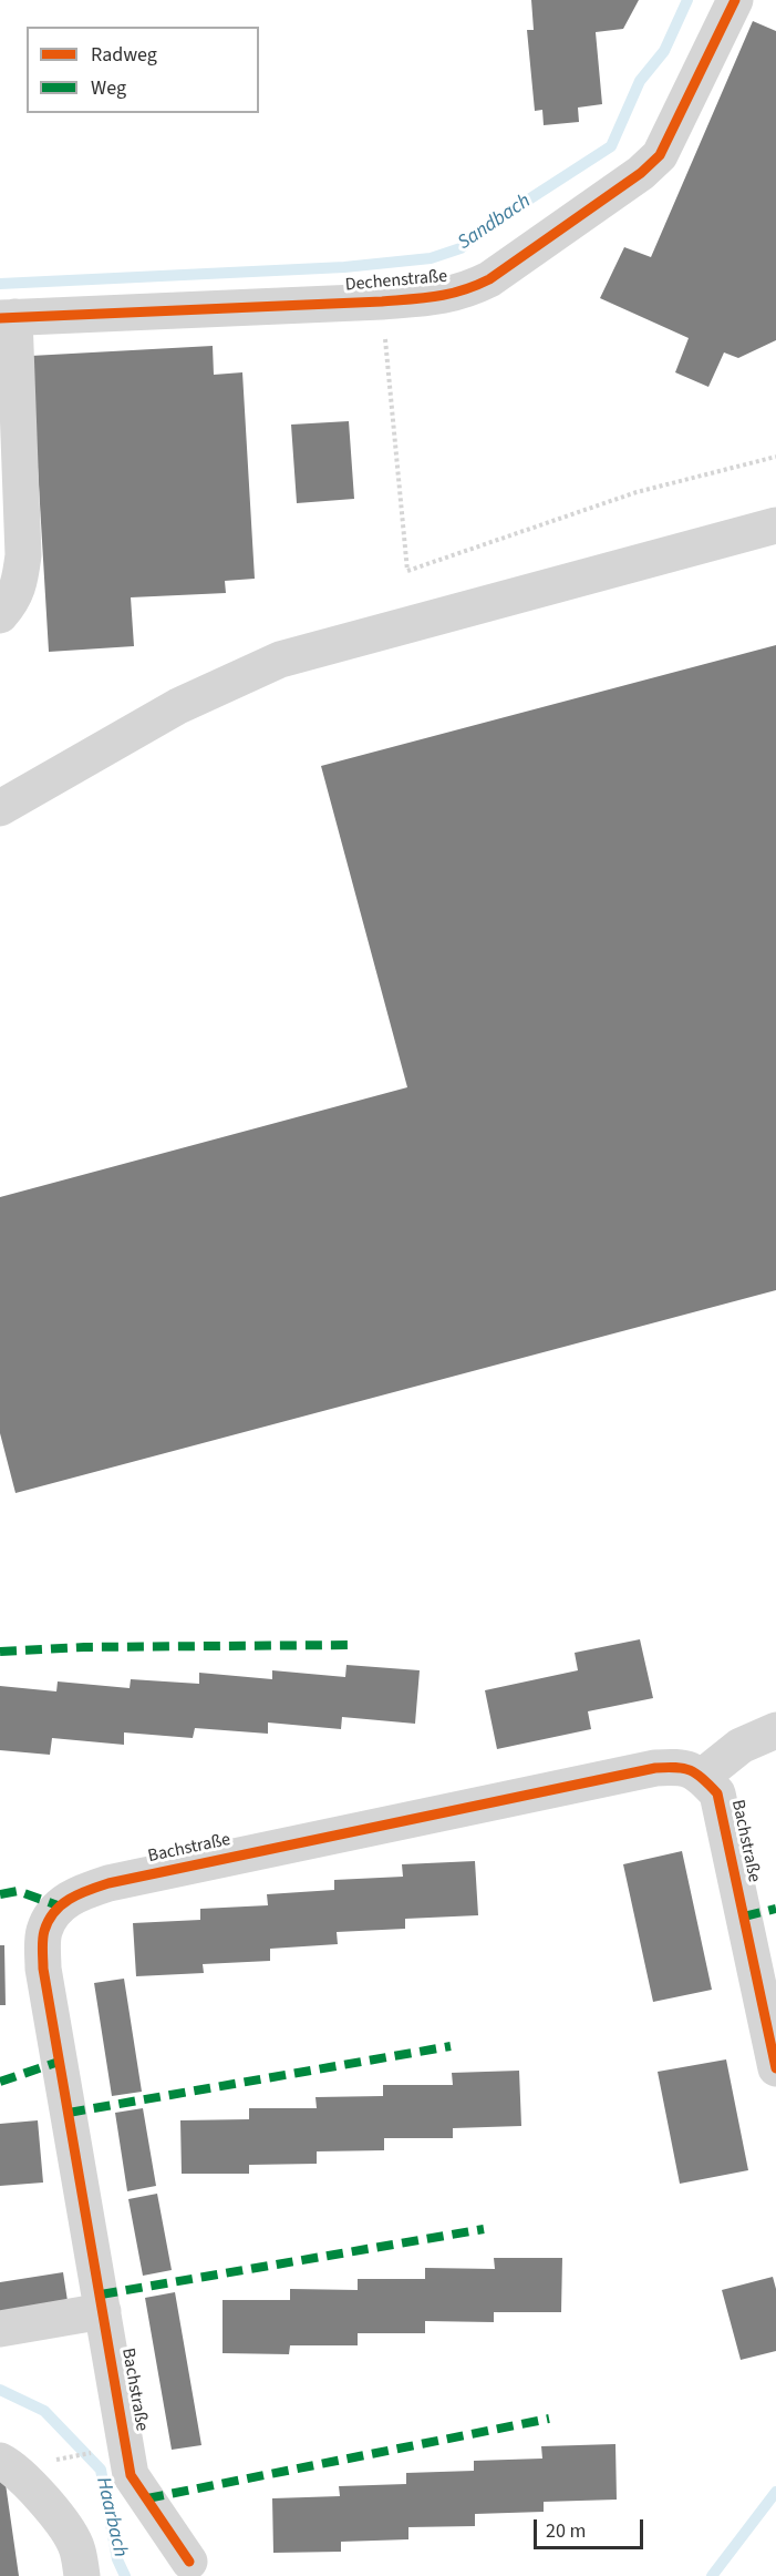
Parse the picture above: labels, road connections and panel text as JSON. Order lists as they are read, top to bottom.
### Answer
{
  "streets": {
    "street": ["Dechenstraße", "Bachstraße"]
  },
  "water": ["Sandbach", "Haarbach"],
  "legend": ["Radweg", "Weg"],
  "scale_bar": "20 m"
}
